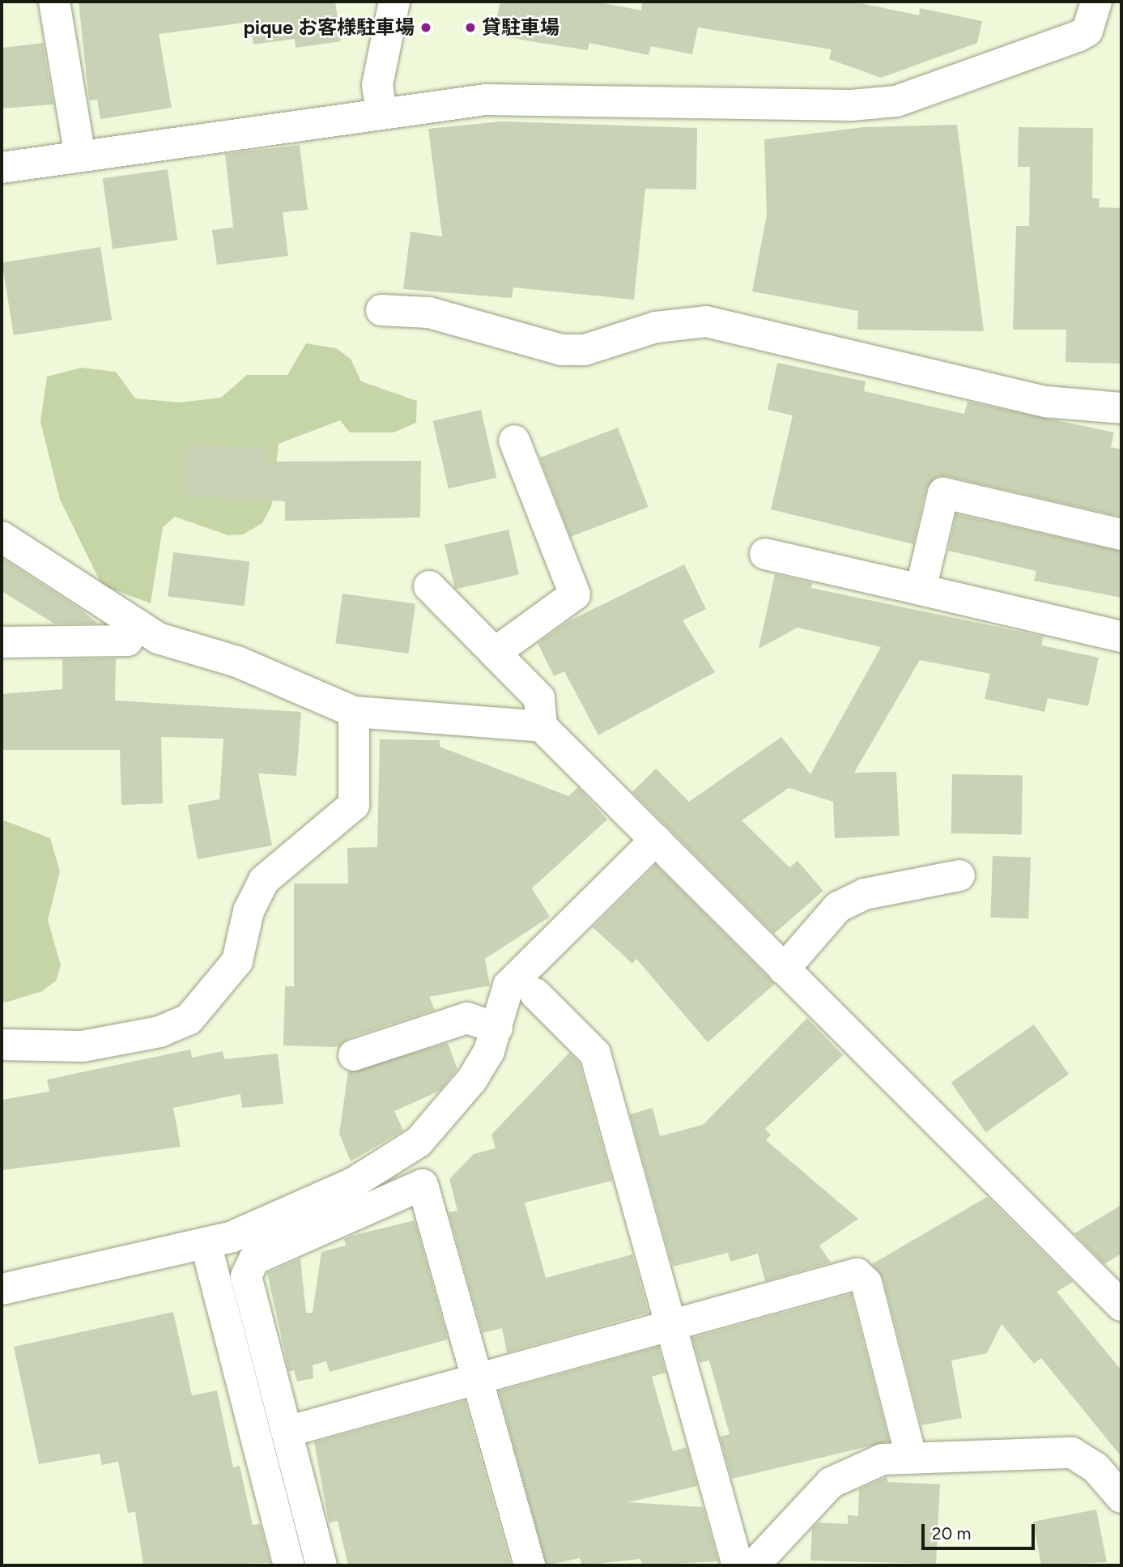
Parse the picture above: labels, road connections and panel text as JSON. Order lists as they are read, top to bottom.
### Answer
{
  "places": ["pique お客様駐車場", "貸駐車場"],
  "scale_bar": "20 m"
}
